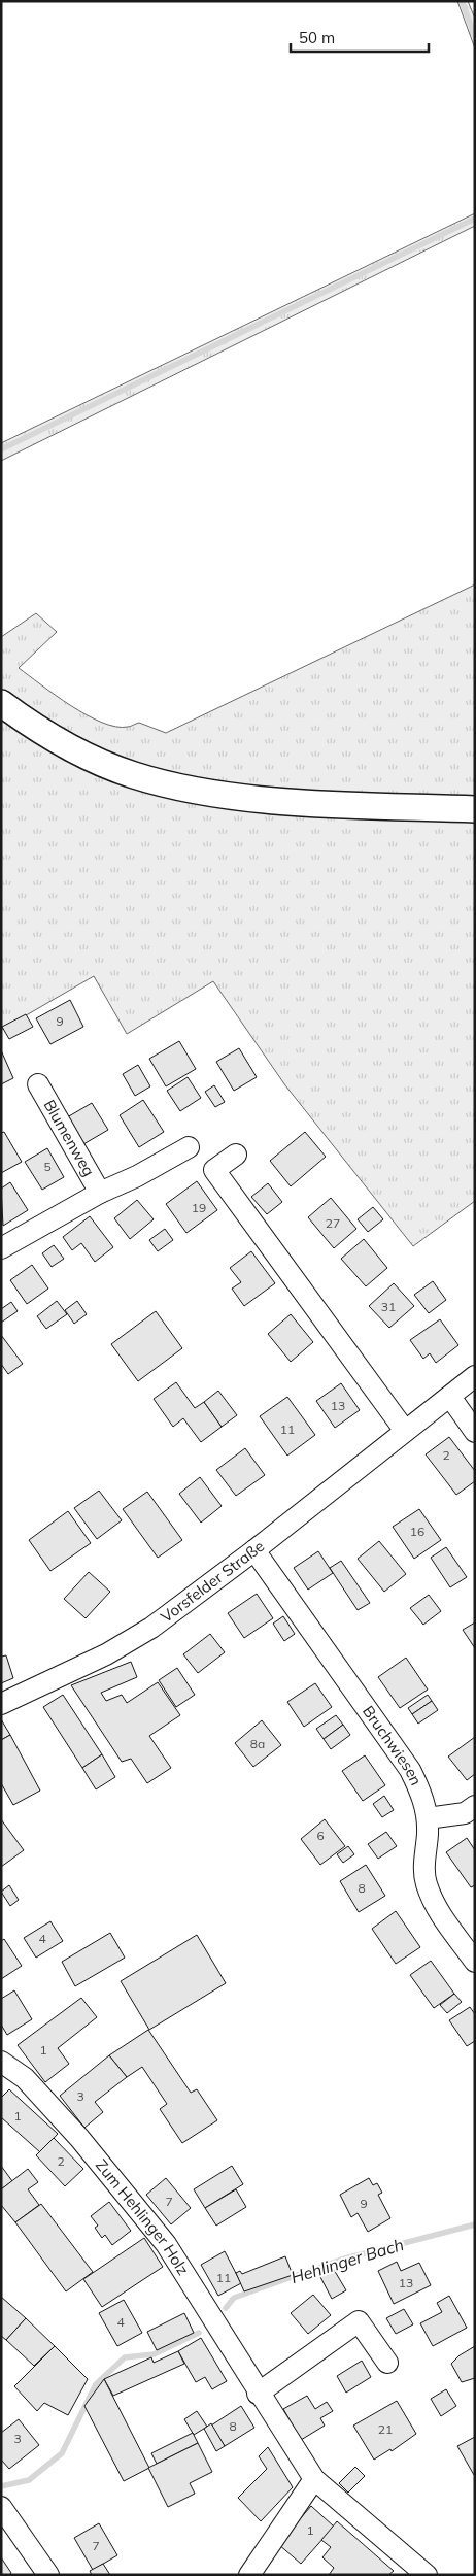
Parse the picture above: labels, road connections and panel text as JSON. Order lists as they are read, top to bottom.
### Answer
{
  "streets": {
    "street": [
      "Blumenweg",
      "Vorsfelder Straße",
      "Bruchwiesen",
      "Zum Hehlinger Holz"
    ]
  },
  "crossings": [
    ["Vorsfelder Straße", "Bruchwiesen"]
  ],
  "water": ["Hehlinger Bach"],
  "house_numbers": [
    "9",
    "5",
    "19",
    "27",
    "31",
    "13",
    "11",
    "2",
    "16",
    "8a",
    "6",
    "8",
    "4",
    "1",
    "3",
    "1",
    "2",
    "7",
    "9",
    "11",
    "13",
    "4",
    "8",
    "21",
    "3",
    "1",
    "7"
  ],
  "scale_bar": "50 m"
}
